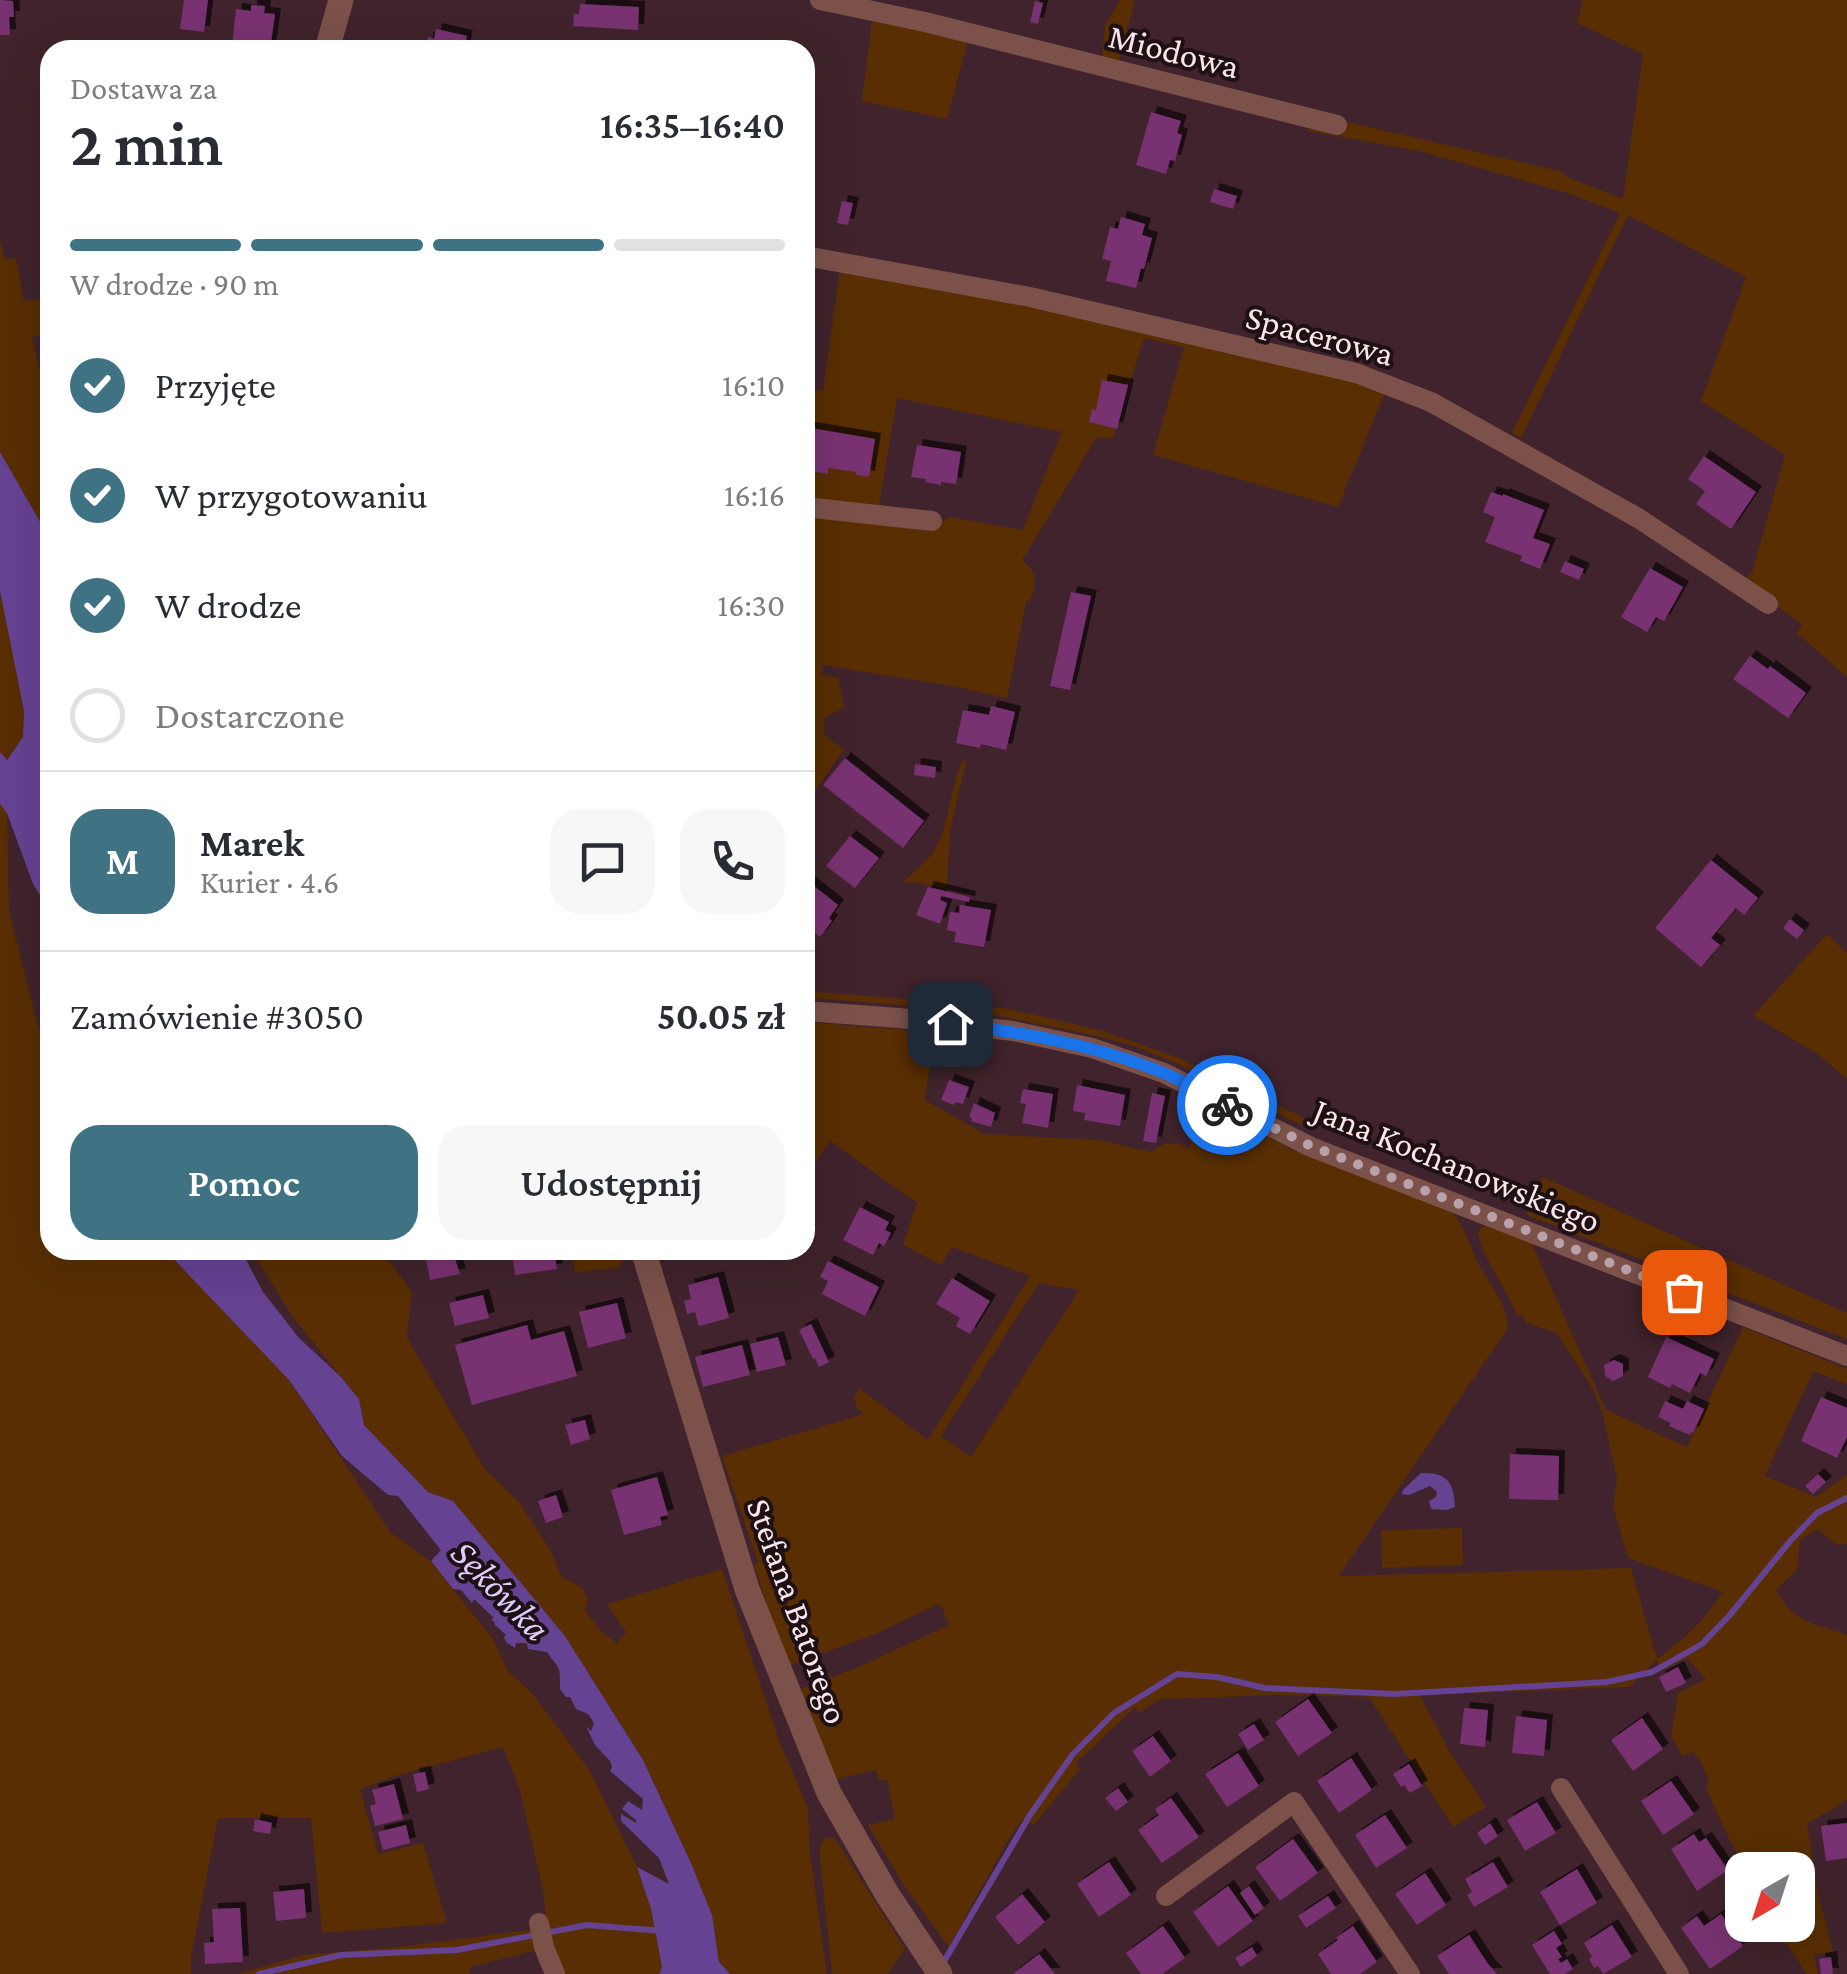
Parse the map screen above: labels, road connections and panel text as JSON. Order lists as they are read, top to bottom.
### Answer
{
  "streets": {
    "street": [
      "Miodowa",
      "Spacerowa",
      "Jana Kochanowskiego",
      "Stefana Batorego"
    ]
  },
  "water": ["Sękówka"],
  "north": "bottom left",
  "page": {
    "heading": ["2 min", "Dostawa za", "16:35–16:40"],
    "panel": [
      "Marek",
      "Kurier · 4.6",
      "Zamówienie #3050",
      "50.05 zł"
    ],
    "bar": "W drodze · 90 m",
    "list": [
      ["Przyjęte", "16:10"],
      ["W przygotowaniu", "16:16"],
      ["W drodze", "16:30"],
      "Dostarczone"
    ],
    "round": "M",
    "buttons": ["Pomoc", "Udostępnij"]
  }
}
